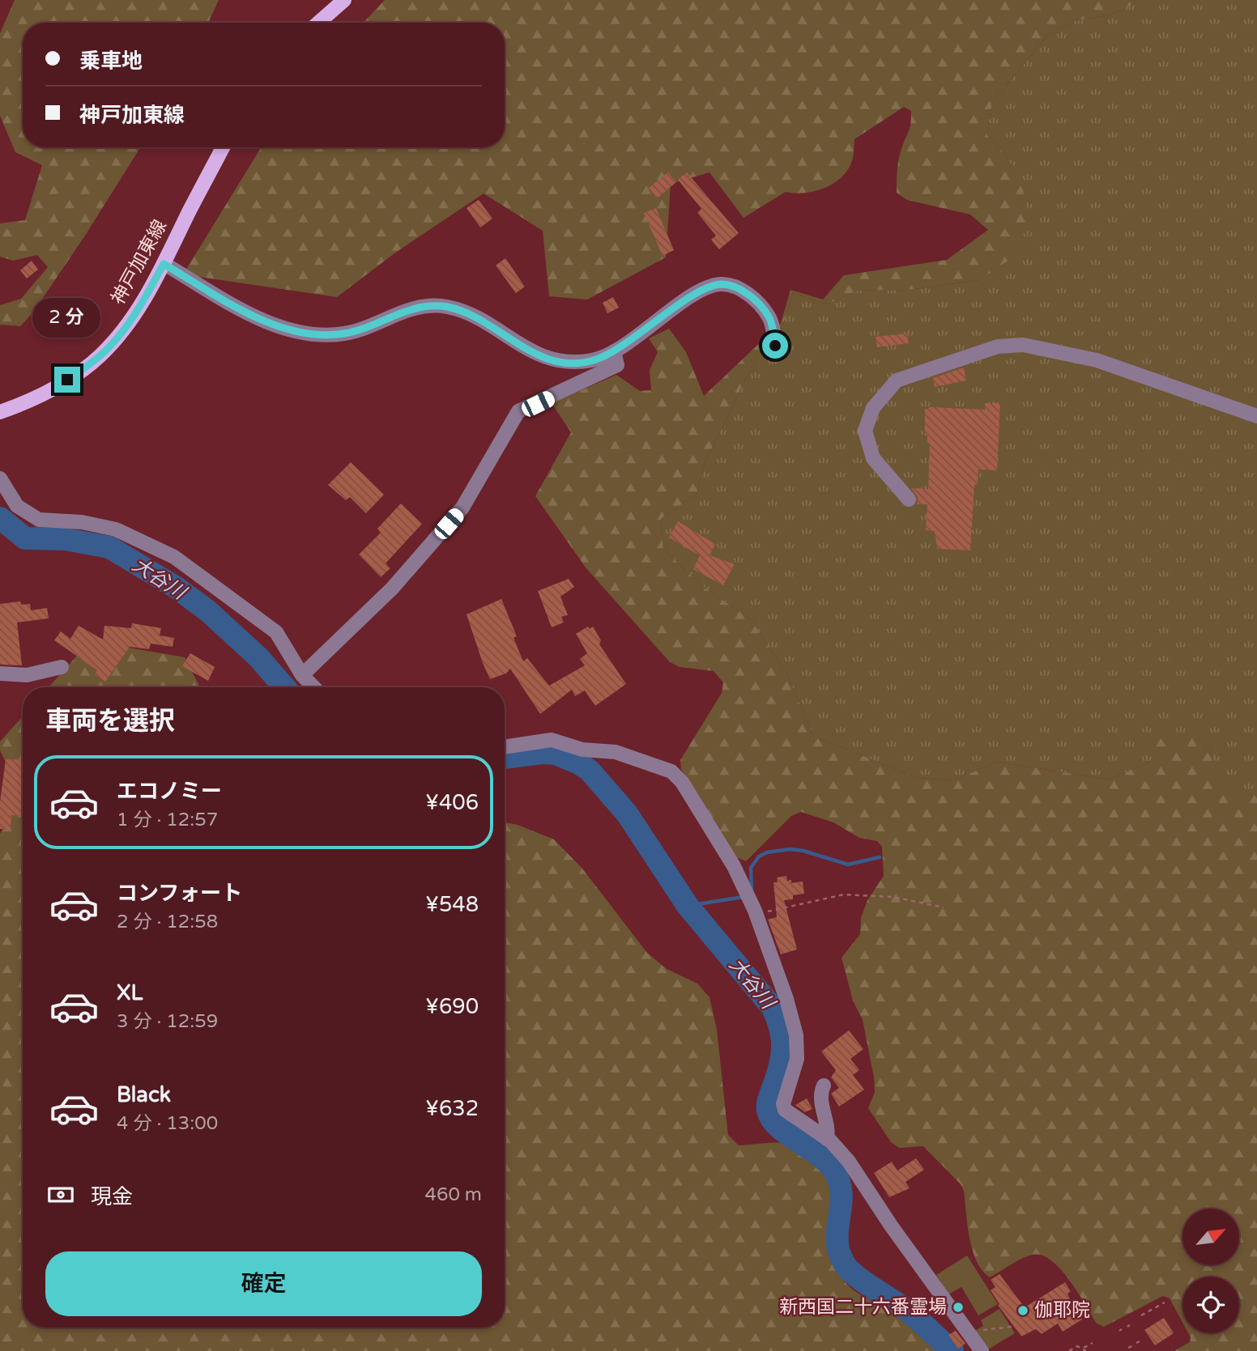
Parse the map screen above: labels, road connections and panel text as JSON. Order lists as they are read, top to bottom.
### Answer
{
  "streets": {
    "main road": ["神戸加東線"]
  },
  "water": ["大谷川"],
  "places": ["新西国二十六番霊場", "伽耶院"],
  "north": "top right",
  "page": {
    "banner": ["乗車地", "神戸加東線"],
    "bubble": "2 分",
    "heading": "車両を選択",
    "list": [
      {
        "name": "エコノミー",
        "note": "1 分 · 12:57",
        "value": "¥406"
      },
      {
        "name": "コンフォート",
        "note": "2 分 · 12:58",
        "value": "¥548"
      },
      {
        "name": "XL",
        "note": "3 分 · 12:59",
        "value": "¥690"
      },
      {
        "name": "Black",
        "note": "4 分 · 13:00",
        "value": "¥632"
      }
    ],
    "pay": ["現金", "460 m"],
    "buttons": "確定"
  }
}
